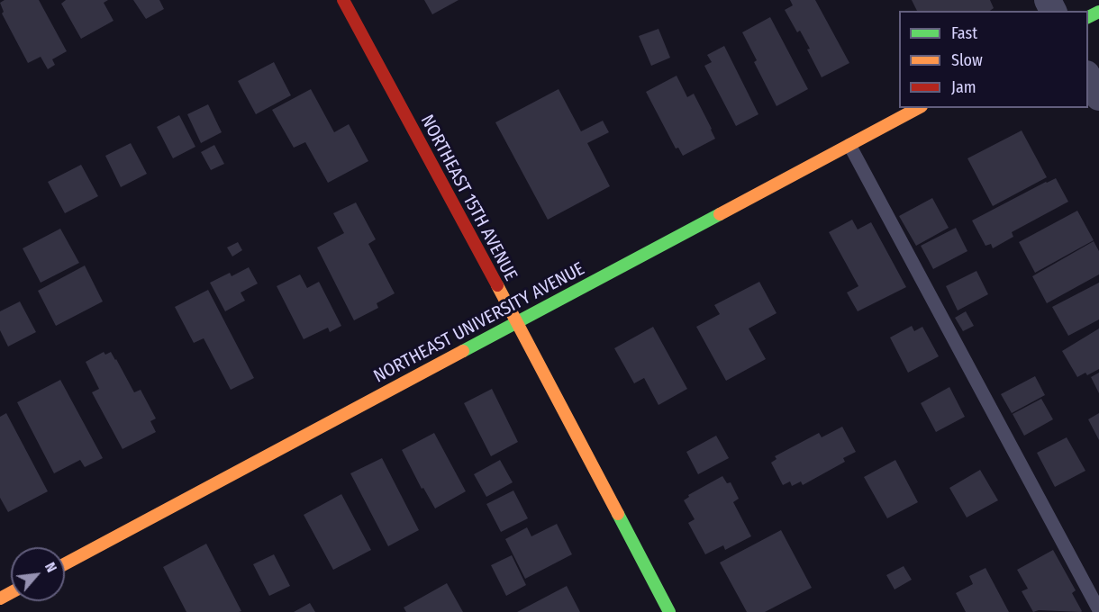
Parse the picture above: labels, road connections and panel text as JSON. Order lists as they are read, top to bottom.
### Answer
{
  "streets": {
    "main road": ["NORTHEAST 15TH AVENUE", "NORTHEAST UNIVERSITY AVENUE"]
  },
  "crossings": [
    ["NORTHEAST 15TH AVENUE", "NORTHEAST UNIVERSITY AVENUE"]
  ],
  "legend": ["Fast", "Slow", "Jam"],
  "north": "top right"
}
